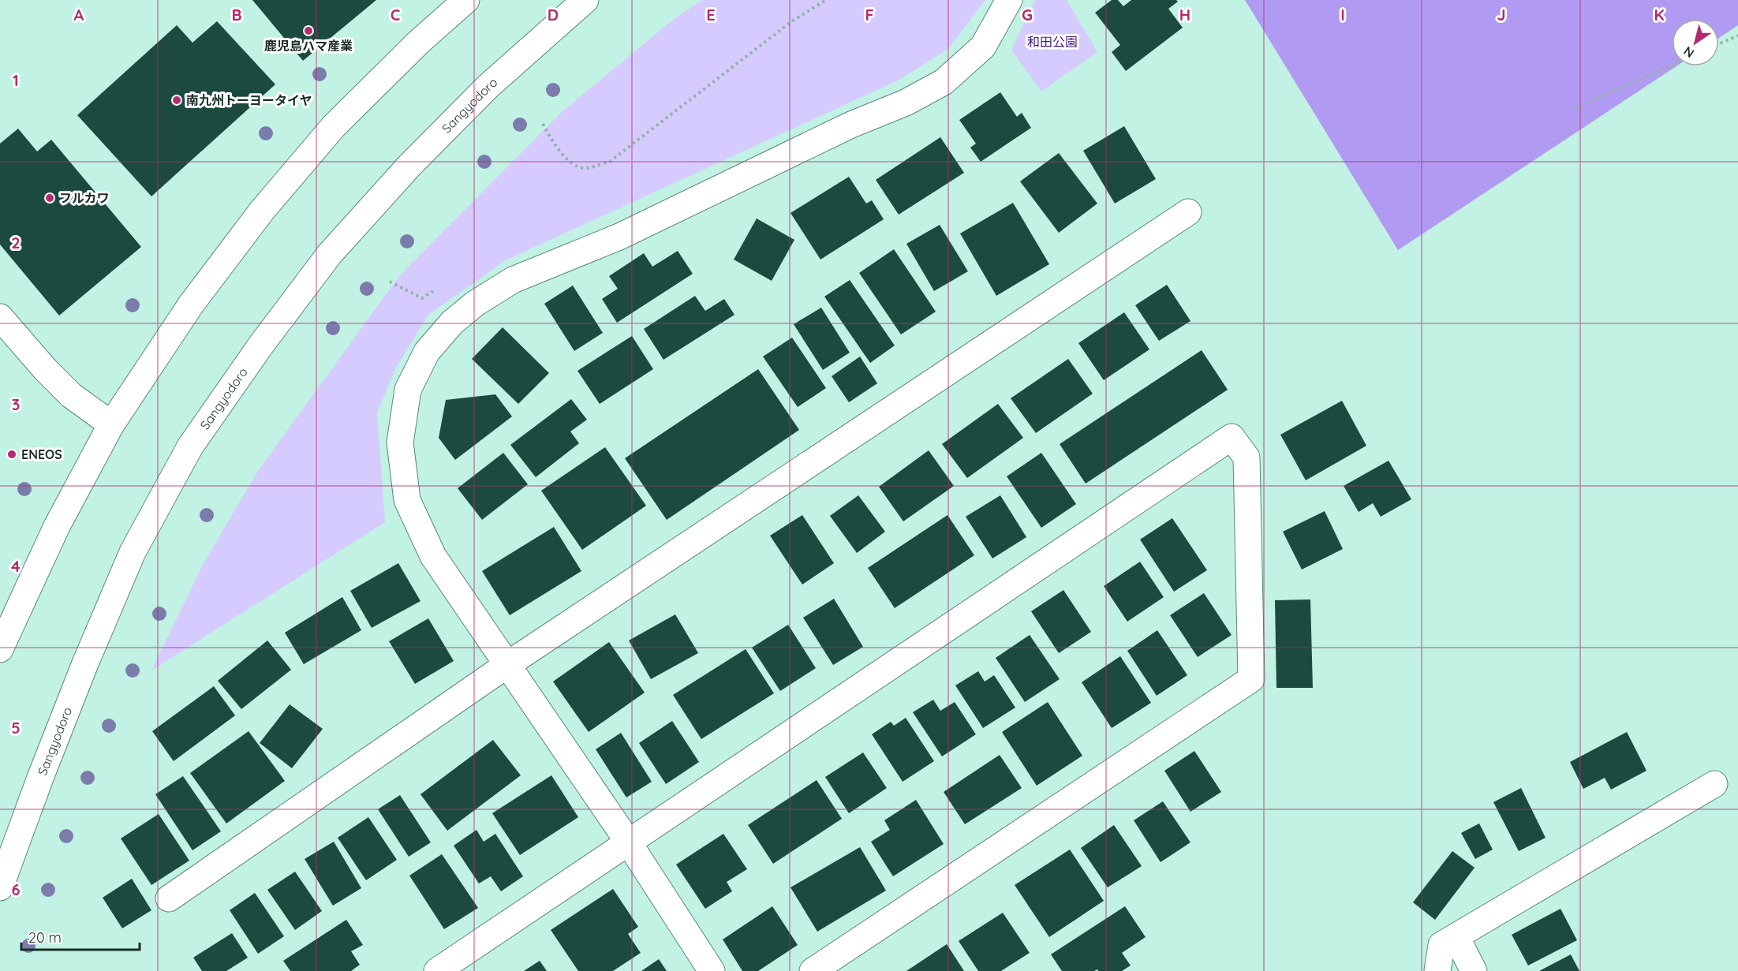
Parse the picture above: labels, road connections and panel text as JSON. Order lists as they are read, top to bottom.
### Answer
{
  "streets": {
    "street": ["Sangyodoro"]
  },
  "parks": ["和田公園"],
  "places": [
    "鹿児島ハマ産業",
    "南九州トーヨータイヤ",
    "フルカワ",
    "ENEOS"
  ],
  "scale_bar": "20 m",
  "north": "bottom left",
  "grid": {
    "columns": [
      "A",
      "B",
      "C",
      "D",
      "E",
      "F",
      "G",
      "H",
      "I",
      "J",
      "K"
    ],
    "rows": [
      "1",
      "2",
      "3",
      "4",
      "5",
      "6"
    ]
  }
}
